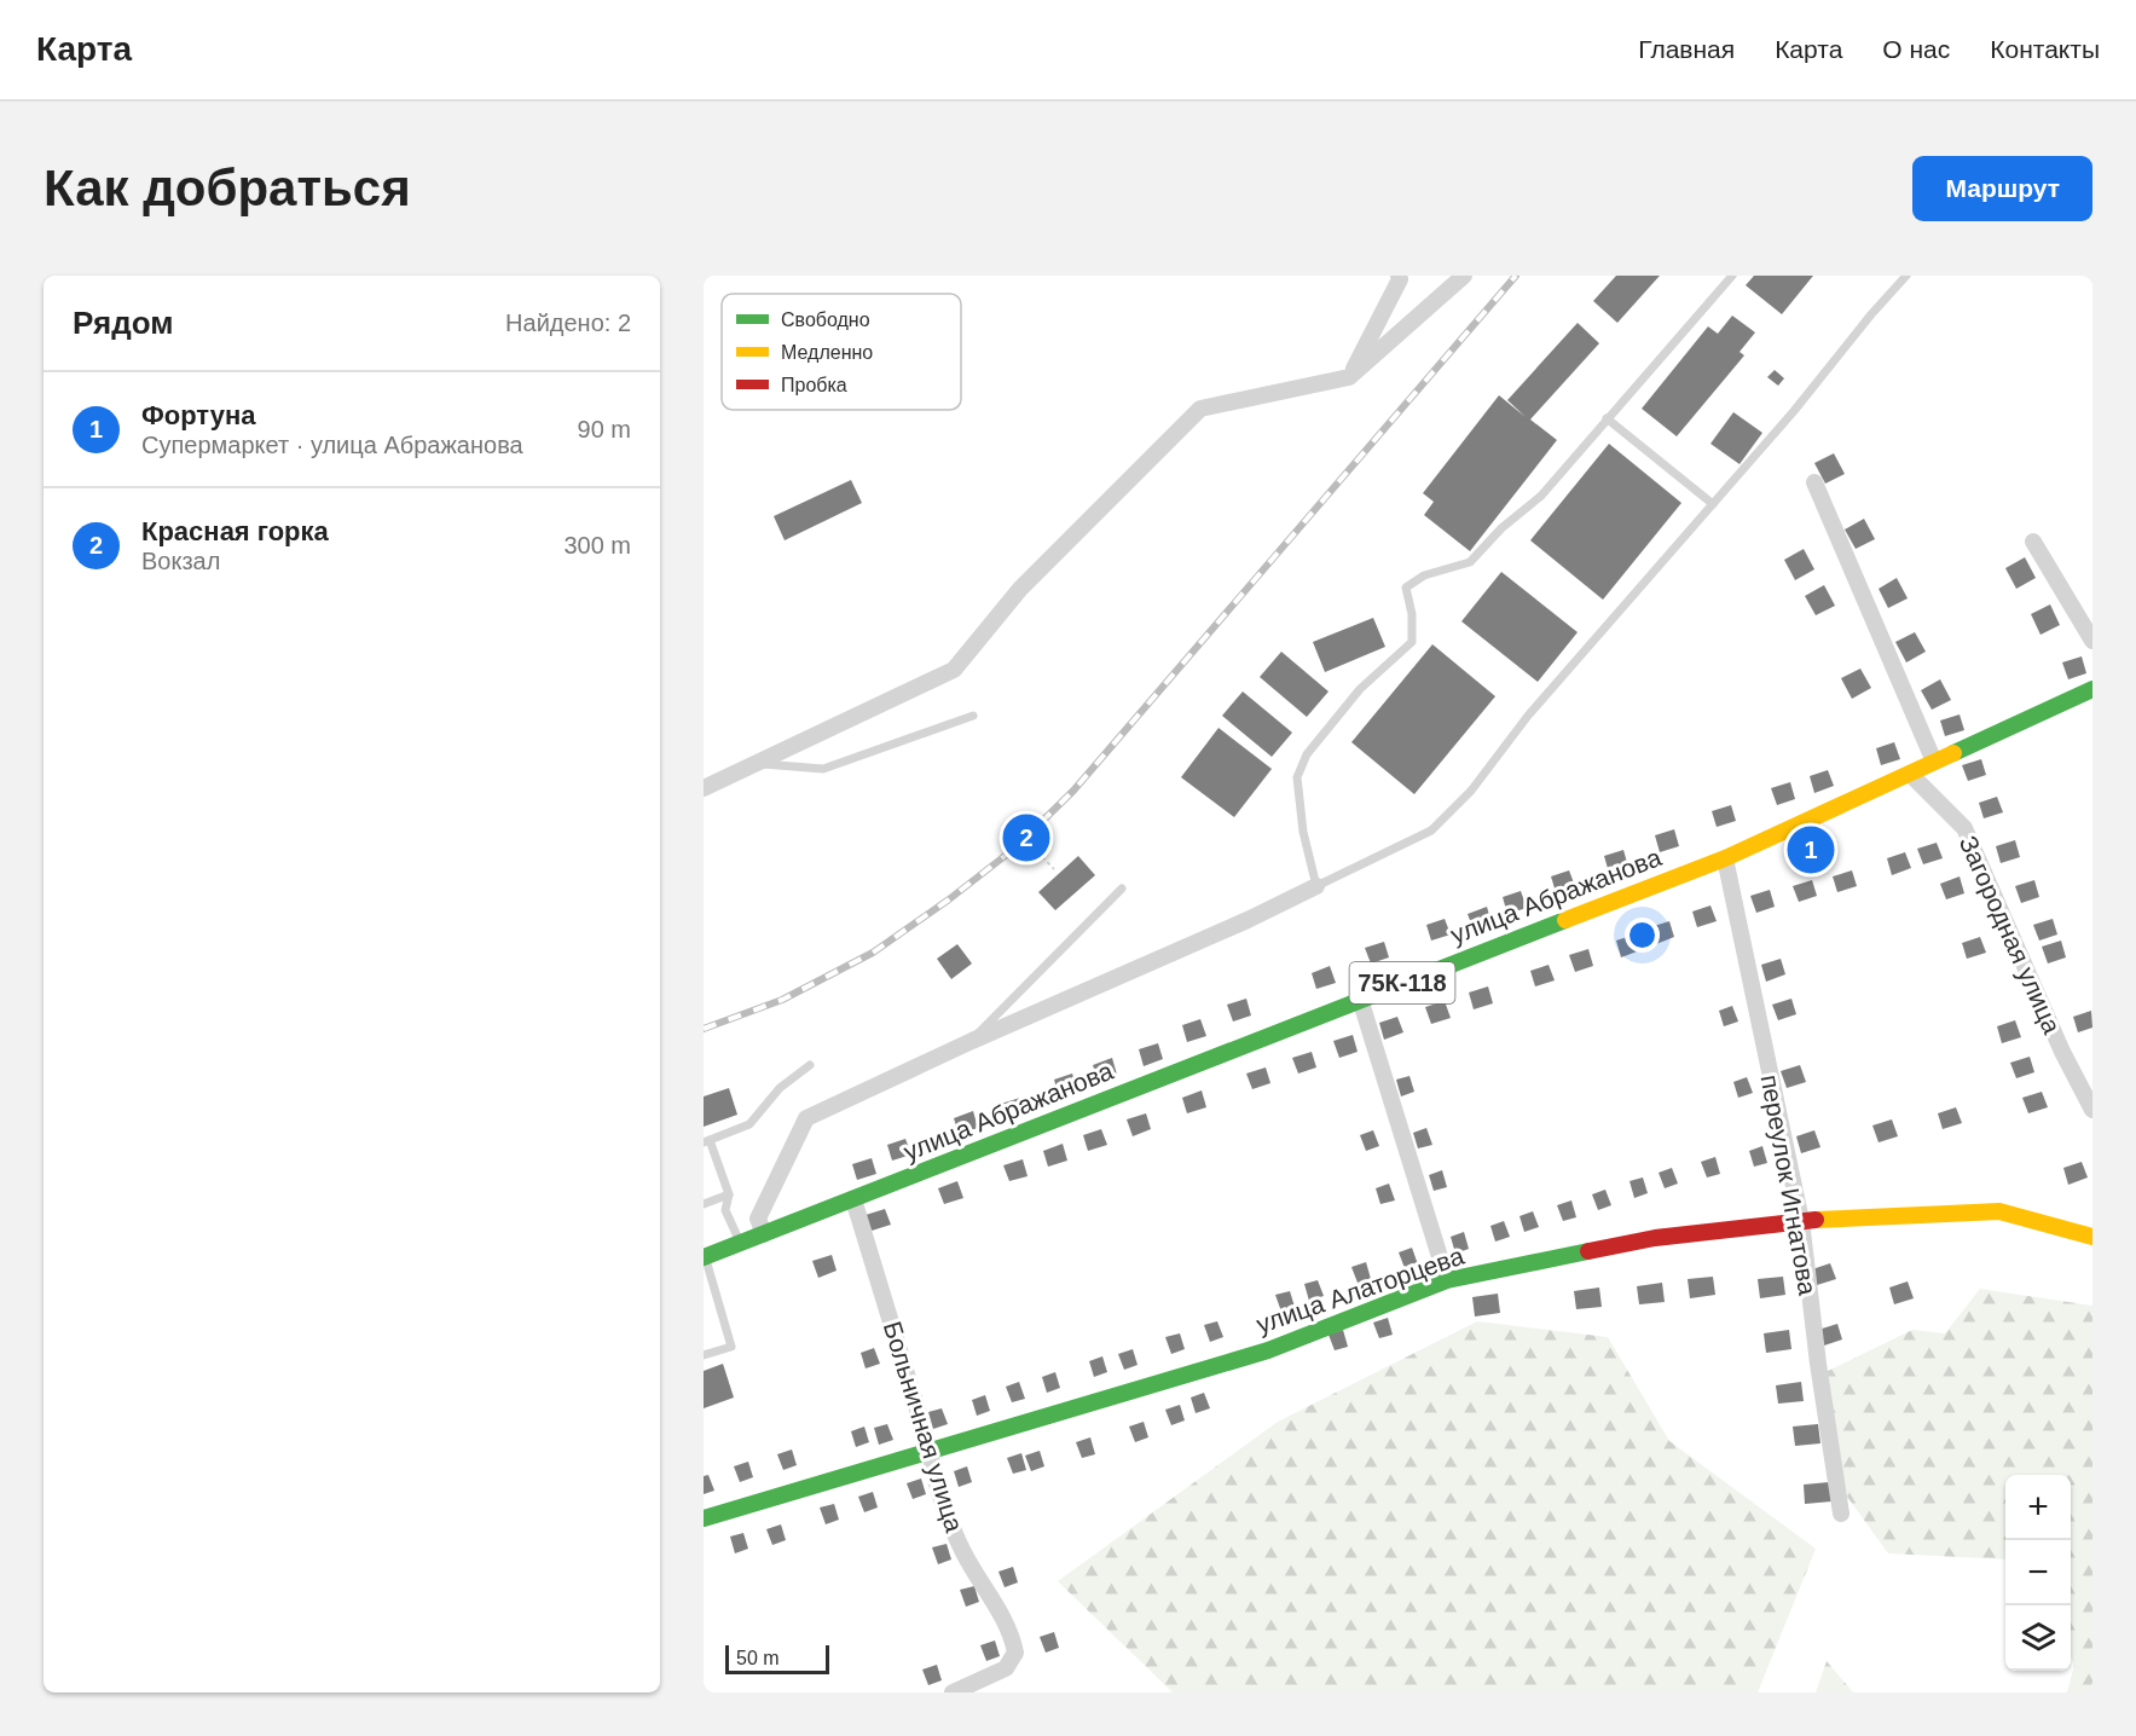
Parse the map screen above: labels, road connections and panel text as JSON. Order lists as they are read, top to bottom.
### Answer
{
  "streets": {
    "main road": ["улица Абражанова", "75К-118", "улица Алаторцева"],
    "street": ["Загородная улица", "переулок Игнатова", "Больничная улица"]
  },
  "crossings": [
    ["улица Абражанова", "Загородная улица"],
    ["улица Абражанова", "переулок Игнатова"],
    ["улица Абражанова", "Больничная улица"],
    ["переулок Игнатова", "улица Алаторцева"],
    ["улица Алаторцева", "Больничная улица"]
  ],
  "legend": ["Свободно", "Медленно", "Пробка"],
  "scale_bar": "50 m",
  "page": {
    "header": "Карта",
    "nav": [
      "Главная",
      "Карта",
      "О нас",
      "Контакты"
    ],
    "buttons": "Маршрут",
    "title": "Как добраться",
    "heading": ["Рядом", "Найдено: 2"],
    "list": [
      {
        "mark": "1",
        "name": "Фортуна",
        "note": "Супермаркет · улица Абражанова",
        "value": "90 m"
      },
      {
        "mark": "2",
        "name": "Красная горка",
        "note": "Вокзал",
        "value": "300 m"
      }
    ],
    "pins": ["2", "1"],
    "map_buttons": ["+", "−"],
    "scale": "50 m"
  }
}
